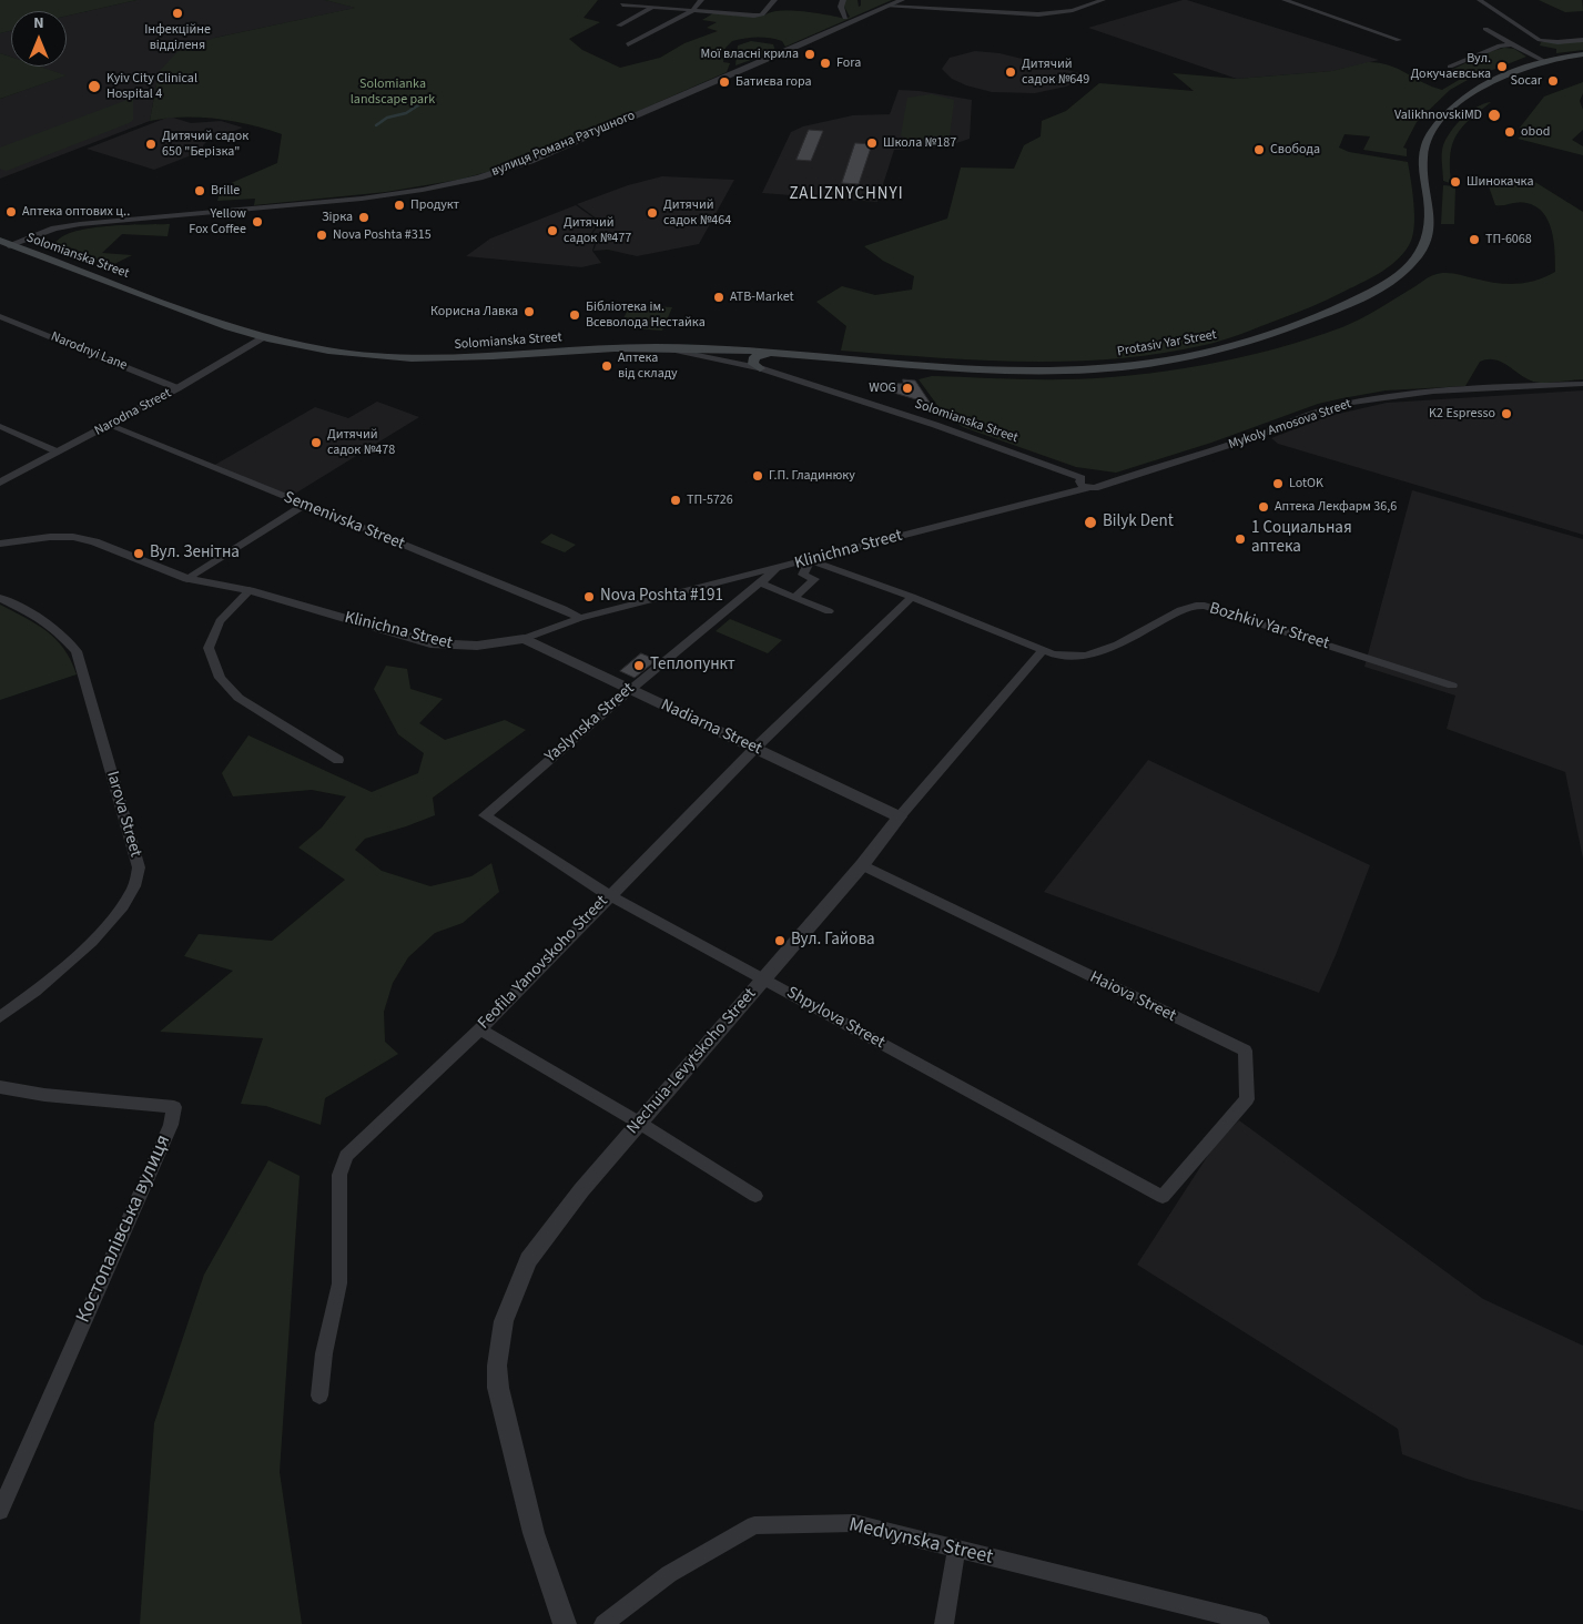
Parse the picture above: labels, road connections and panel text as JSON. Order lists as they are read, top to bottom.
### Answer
{
  "streets": {
    "main road": ["Solomianska Street", "Protasiv Yar Street"],
    "street": [
      "вулиця Романа Ратушного",
      "Narodnyi Lane",
      "Narodna Street",
      "Mykoly Amosova Street",
      "Semenivska Street",
      "Klinichna Street",
      "Bozhkiv Yar Street",
      "Yaslynska Street",
      "Nadiarna Street",
      "Iarova Street",
      "Feofila Yanovskoho Street",
      "Haiova Street",
      "Shpylova Street",
      "Nechuia-Levytskoho Street",
      "Костопалівська вулиця",
      "Medvynska Street"
    ]
  },
  "crossings": [
    ["вулиця Романа Ратушного", "Solomianska Street"],
    ["Solomianska Street", "Protasiv Yar Street"],
    ["Solomianska Street", "Narodna Street"],
    ["Solomianska Street", "Mykoly Amosova Street"],
    ["Solomianska Street", "Klinichna Street"],
    ["Narodnyi Lane", "Narodna Street"],
    ["Narodna Street", "Semenivska Street"],
    ["Mykoly Amosova Street", "Klinichna Street"],
    ["Semenivska Street", "Klinichna Street"],
    ["Klinichna Street", "Bozhkiv Yar Street"],
    ["Klinichna Street", "Yaslynska Street"],
    ["Klinichna Street", "Nadiarna Street"],
    ["Bozhkiv Yar Street", "Feofila Yanovskoho Street"],
    ["Bozhkiv Yar Street", "Nechuia-Levytskoho Street"],
    ["Yaslynska Street", "Nadiarna Street"],
    ["Yaslynska Street", "Shpylova Street"],
    ["Nadiarna Street", "Feofila Yanovskoho Street"],
    ["Nadiarna Street", "Nechuia-Levytskoho Street"],
    ["Feofila Yanovskoho Street", "Shpylova Street"],
    ["Haiova Street", "Shpylova Street"],
    ["Haiova Street", "Nechuia-Levytskoho Street"],
    ["Shpylova Street", "Nechuia-Levytskoho Street"]
  ],
  "districts": ["ZALIZNYCHNYI"],
  "parks": ["Solomianka landscape park"],
  "places": [
    "Інфекційне відділеня",
    "Мої власні крила",
    "Fora",
    "Вул. Докучаєвська",
    "Дитячий садок №649",
    "Socar",
    "Батиєва гора",
    "Kyiv City Clinical Hospital 4",
    "ValikhnovskiMD",
    "obod",
    "Школа №187",
    "Дитячий садок 650 \"Берізка\"",
    "Свобода",
    "Шинокачка",
    "Brille",
    "Продукт",
    "Аптека оптових ц‥",
    "Дитячий садок №464",
    "Зірка",
    "Yellow Fox Coffee",
    "Дитячий садок №477",
    "Nova Poshta #315",
    "ТП-6068",
    "ATB-Market",
    "Корисна Лавка",
    "Бібліотека ім. Всеволода Нестайка",
    "Аптека від складу",
    "WOG",
    "K2 Espresso",
    "Дитячий садок №478",
    "Г.П. Гладинюку",
    "LotOK",
    "ТП-5726",
    "Аптека Лекфарм 36,6",
    "Bilyk Dent",
    "1 Социальная аптека",
    "Вул. Зенітна",
    "Nova Poshta #191",
    "Теплопункт",
    "Вул. Гайова"
  ],
  "north": "top"
}
